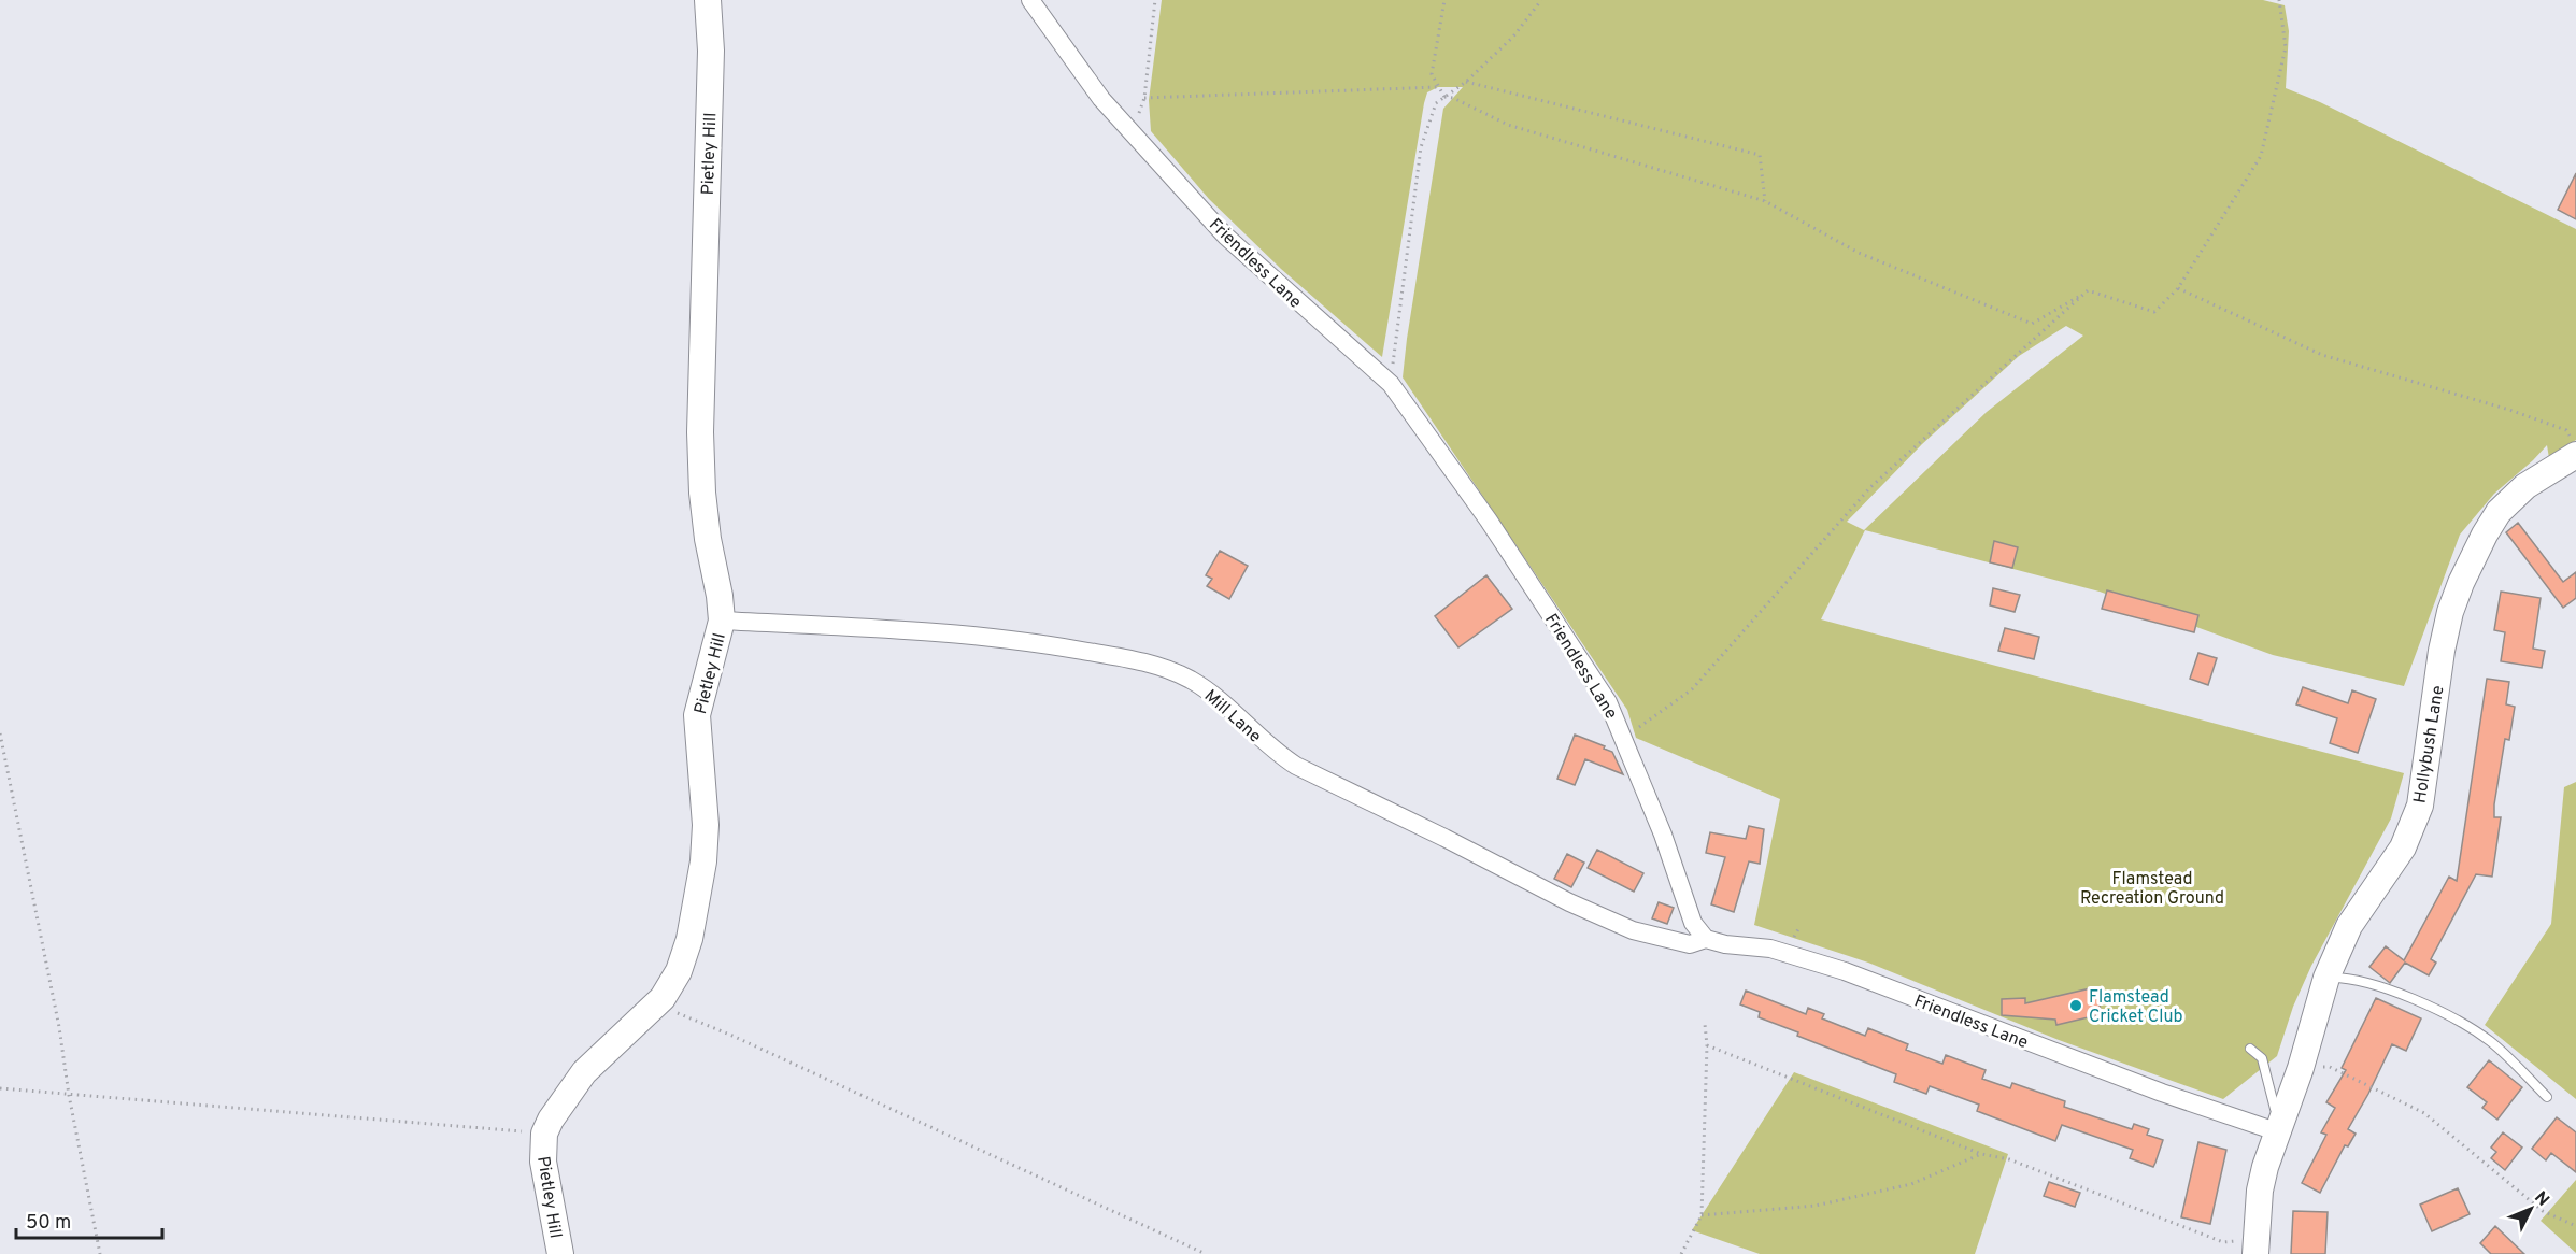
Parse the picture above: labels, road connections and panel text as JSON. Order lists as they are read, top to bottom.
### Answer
{
  "streets": {
    "street": [
      "Pietley Hill",
      "Friendless Lane",
      "Mill Lane",
      "Hollybush Lane"
    ]
  },
  "crossings": [
    ["Pietley Hill", "Mill Lane"],
    ["Friendless Lane", "Mill Lane"],
    ["Friendless Lane", "Hollybush Lane"]
  ],
  "parks": ["Flamstead Recreation Ground"],
  "places": ["Flamstead Cricket Club"],
  "scale_bar": "50 m",
  "north": "top right"
}
